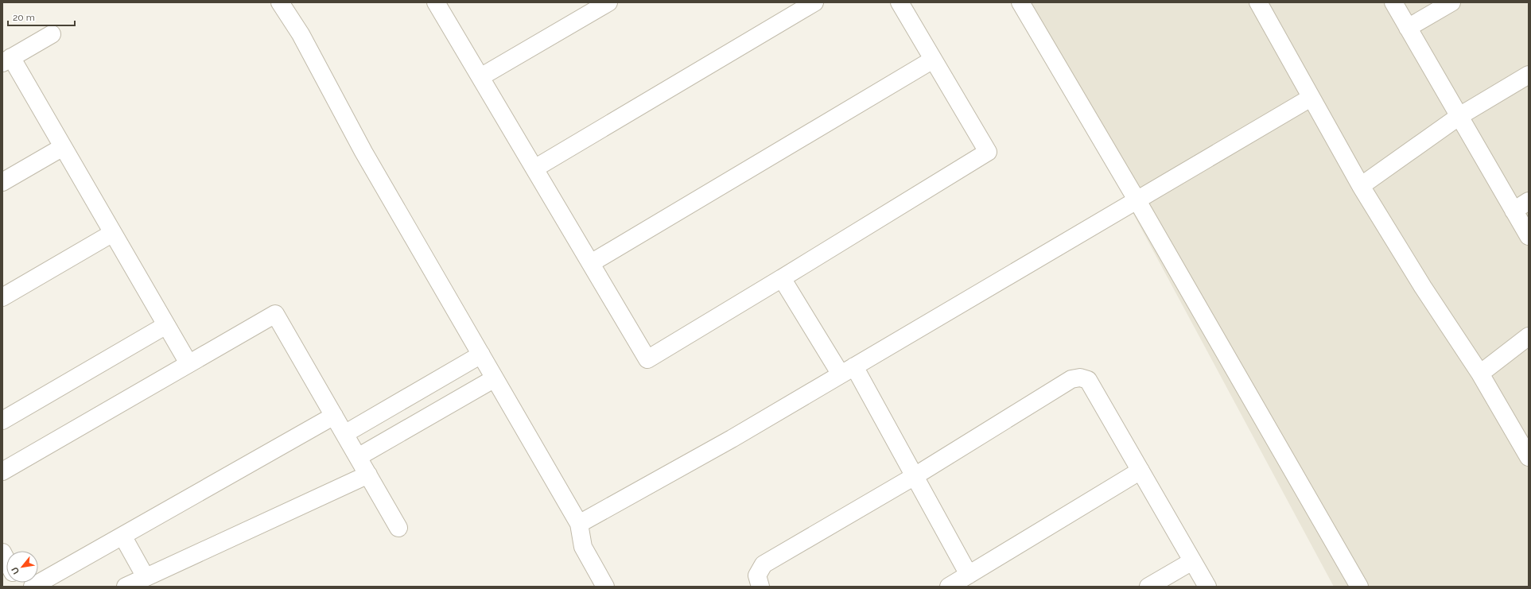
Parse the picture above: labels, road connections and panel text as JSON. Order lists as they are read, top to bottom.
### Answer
{
  "scale_bar": "20 m",
  "north": "bottom left"
}
